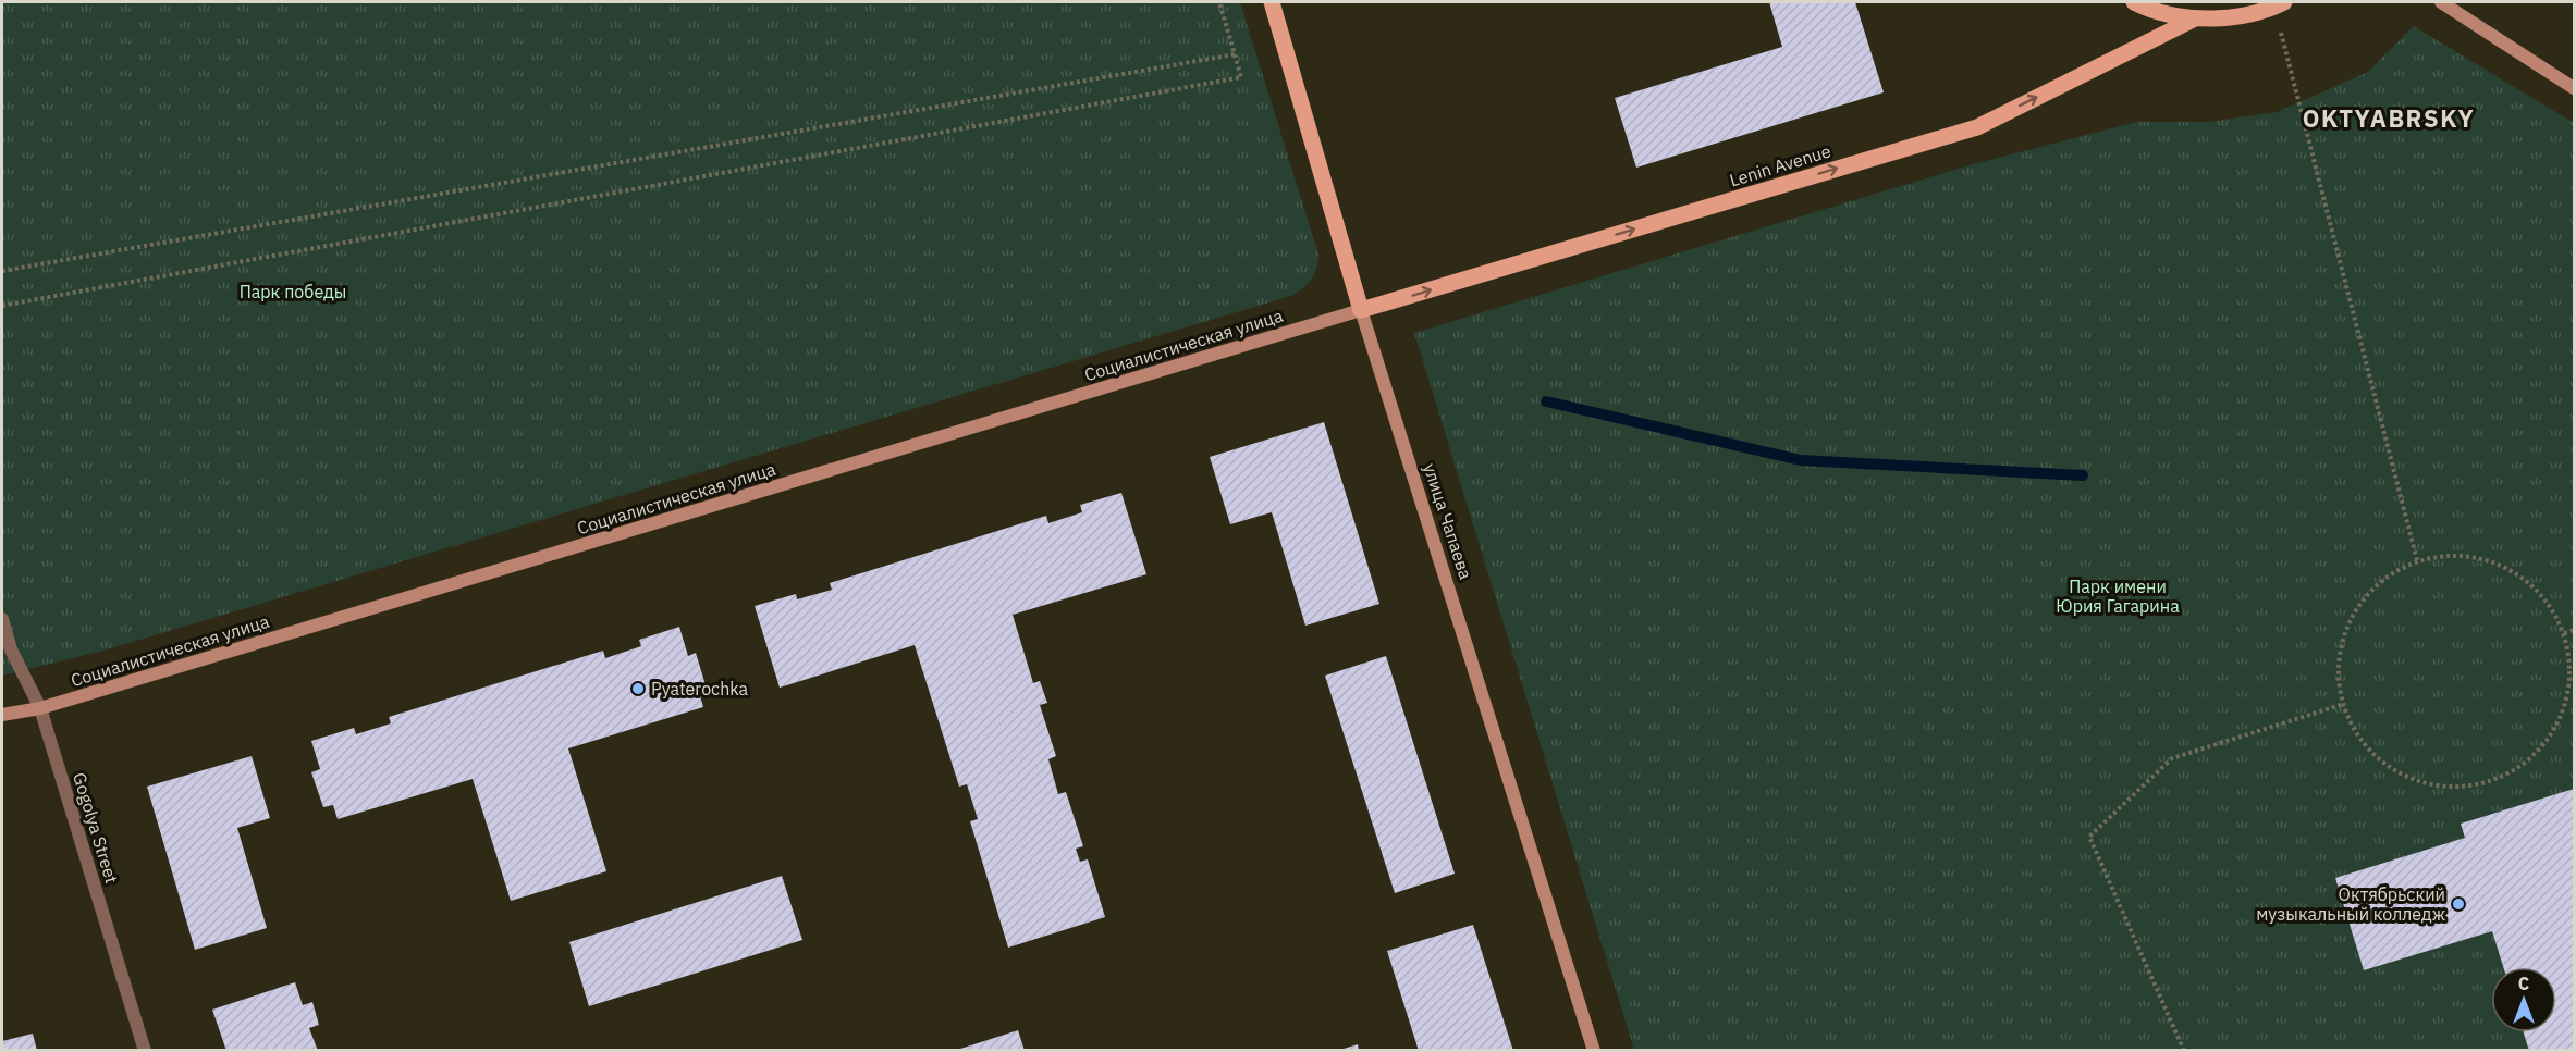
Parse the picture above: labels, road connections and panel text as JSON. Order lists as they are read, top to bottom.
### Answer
{
  "streets": {
    "main road": ["Lenin Avenue", "Социалистическая улица", "улица Чапаева"],
    "street": ["Gogolya Street"]
  },
  "crossings": [
    ["Lenin Avenue", "Социалистическая улица"],
    ["Lenin Avenue", "улица Чапаева"],
    ["Социалистическая улица", "улица Чапаева"],
    ["Социалистическая улица", "Gogolya Street"]
  ],
  "one_way": ["Lenin Avenue"],
  "districts": ["OKTYABRSKY"],
  "parks": ["Парк победы", "Парк имени Юрия Гагарина"],
  "places": ["Pyaterochka", "Октябрьский музыкальный колледж"],
  "north": "top"
}
